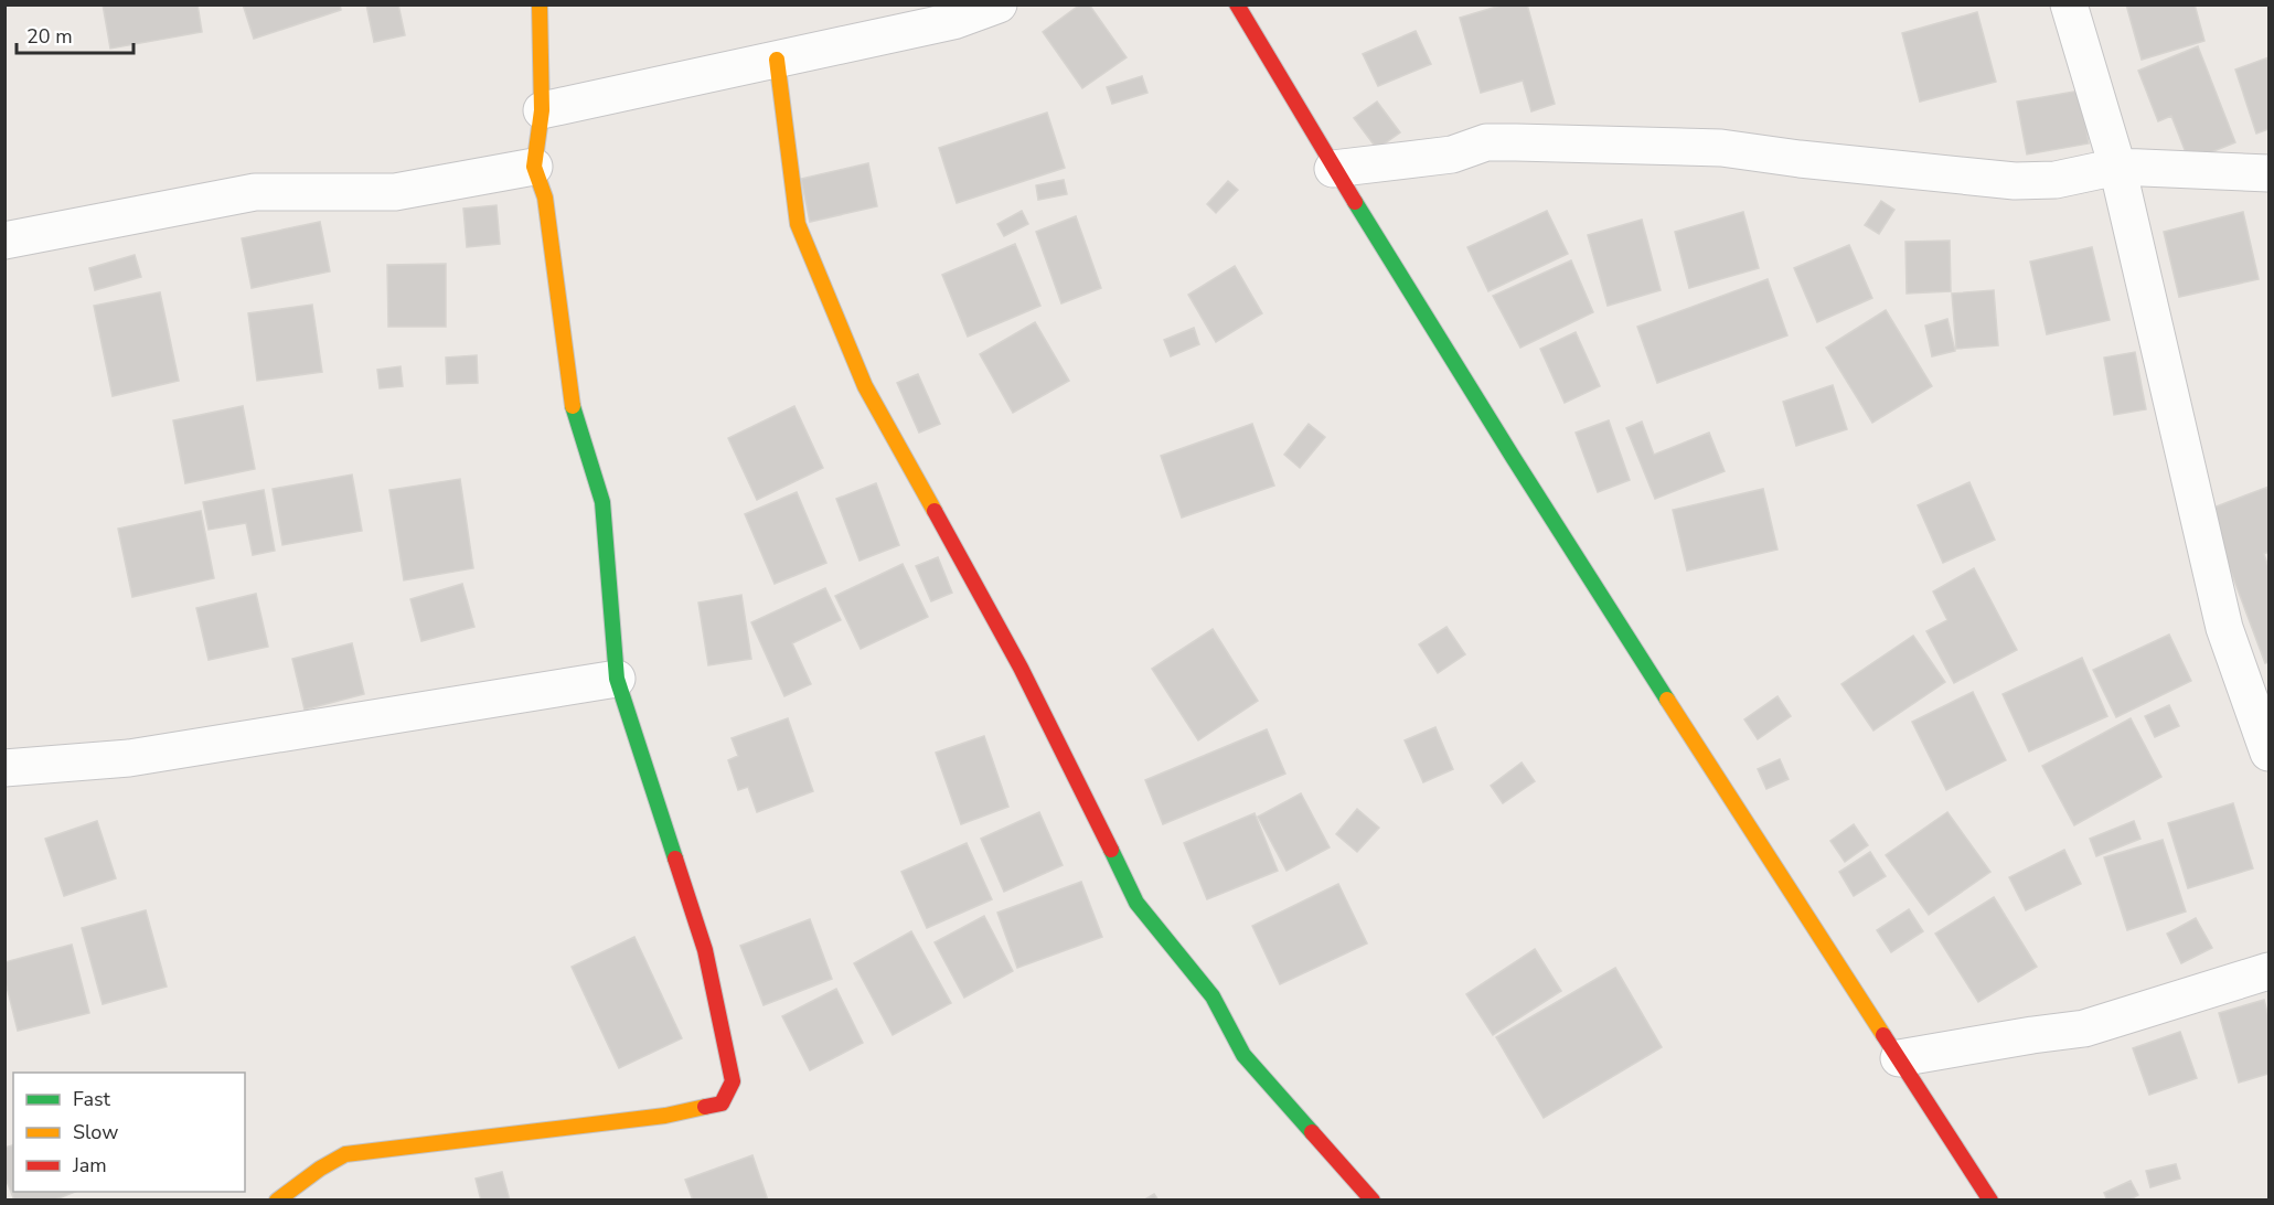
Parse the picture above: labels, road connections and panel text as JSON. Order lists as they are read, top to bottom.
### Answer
{
  "legend": ["Fast", "Slow", "Jam"],
  "scale_bar": "20 m"
}
